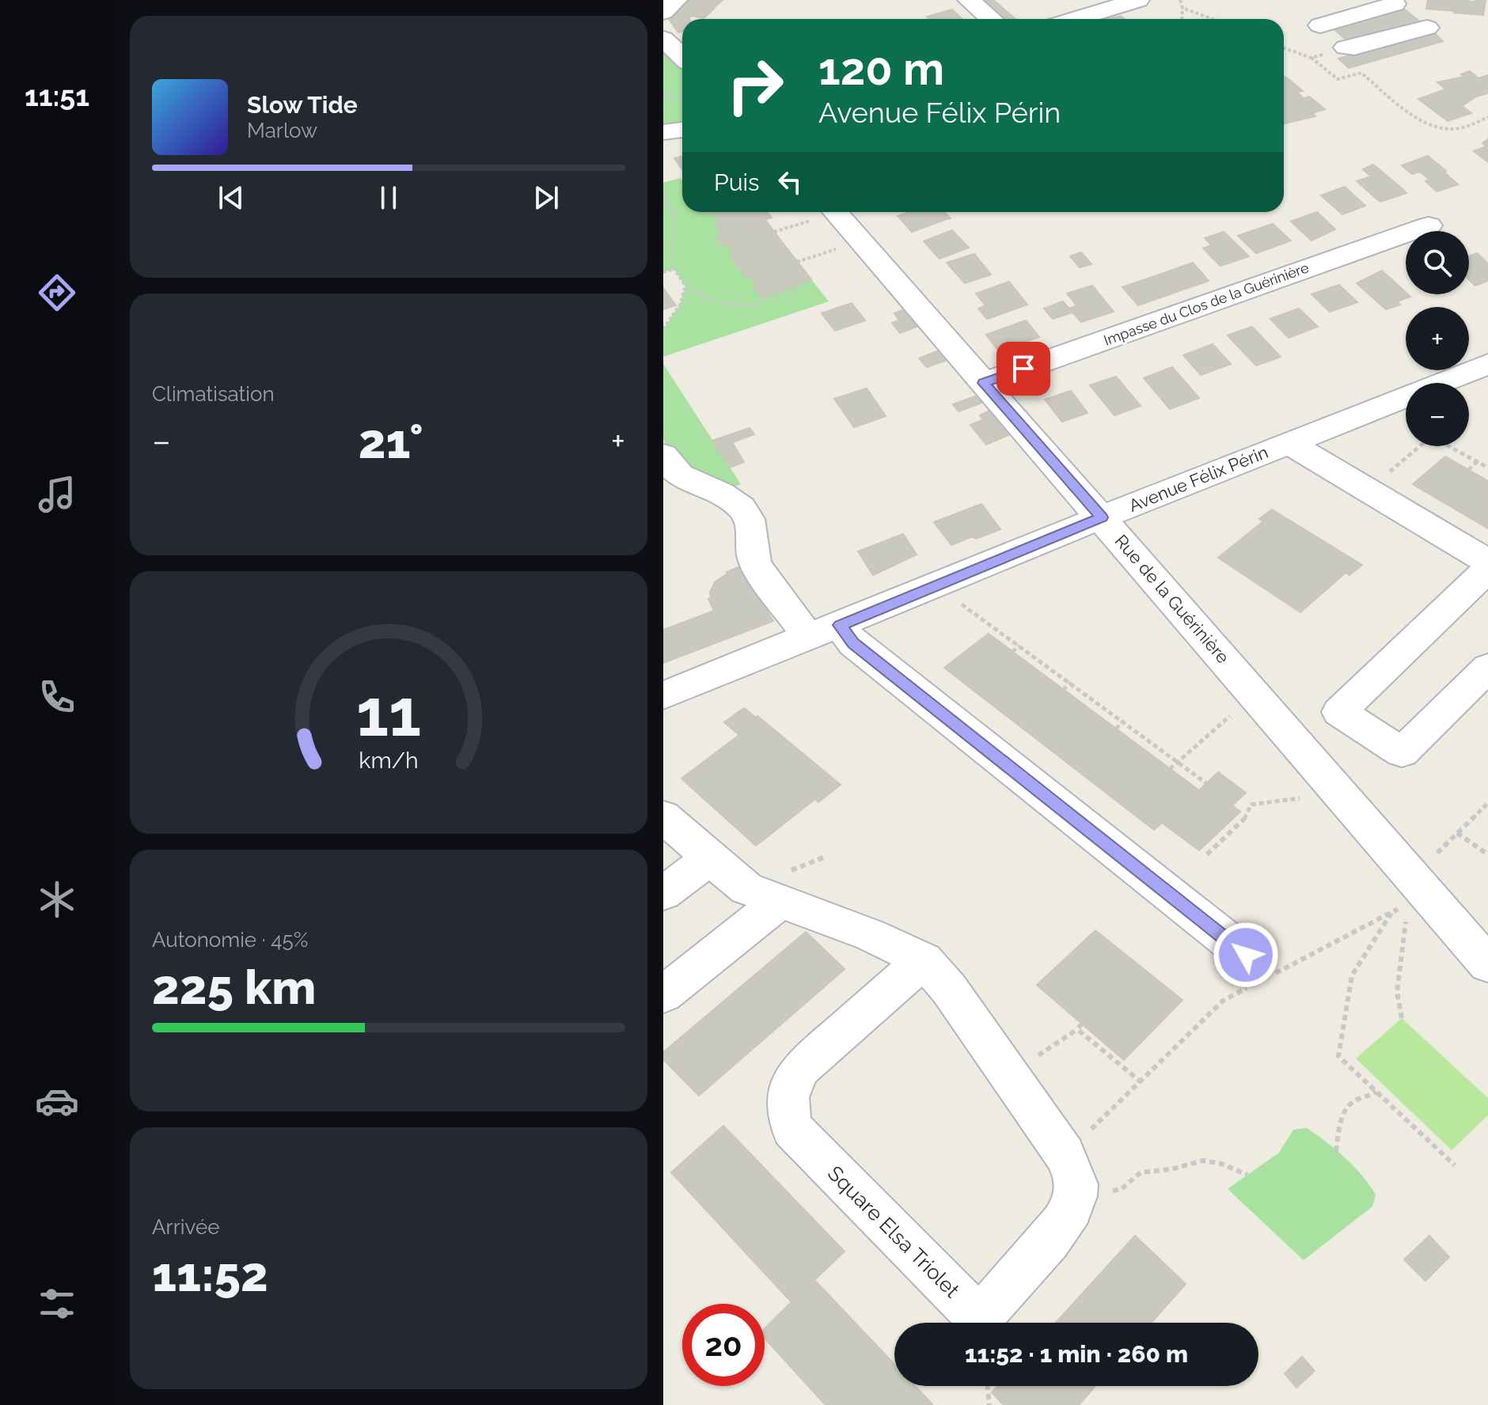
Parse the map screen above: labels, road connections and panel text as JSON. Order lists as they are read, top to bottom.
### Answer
{
  "streets": {
    "street": [
      "Impasse du Clos de la Guérinière",
      "Avenue Félix Périn",
      "Rue de la Guérinière",
      "Square Elsa Triolet"
    ]
  },
  "crossings": [
    ["Impasse du Clos de la Guérinière", "Rue de la Guérinière"],
    ["Avenue Félix Périn", "Rue de la Guérinière"]
  ],
  "page": {
    "tabs": "11:51",
    "turn": ["120 m", "Avenue Félix Périn"],
    "song": ["Slow Tide", "Marlow"],
    "then": "Puis",
    "map_buttons": ["+", "−"],
    "tile": [
      "Climatisation",
      ["Autonomie · 45%", "225 km"],
      ["Arrivée", "11:52"]
    ],
    "heat": ["−", "21°", "+"],
    "limit": "20",
    "trip": "11:52 · 1 min · 260 m",
    "gauge": ["11", "km/h"]
  }
}
